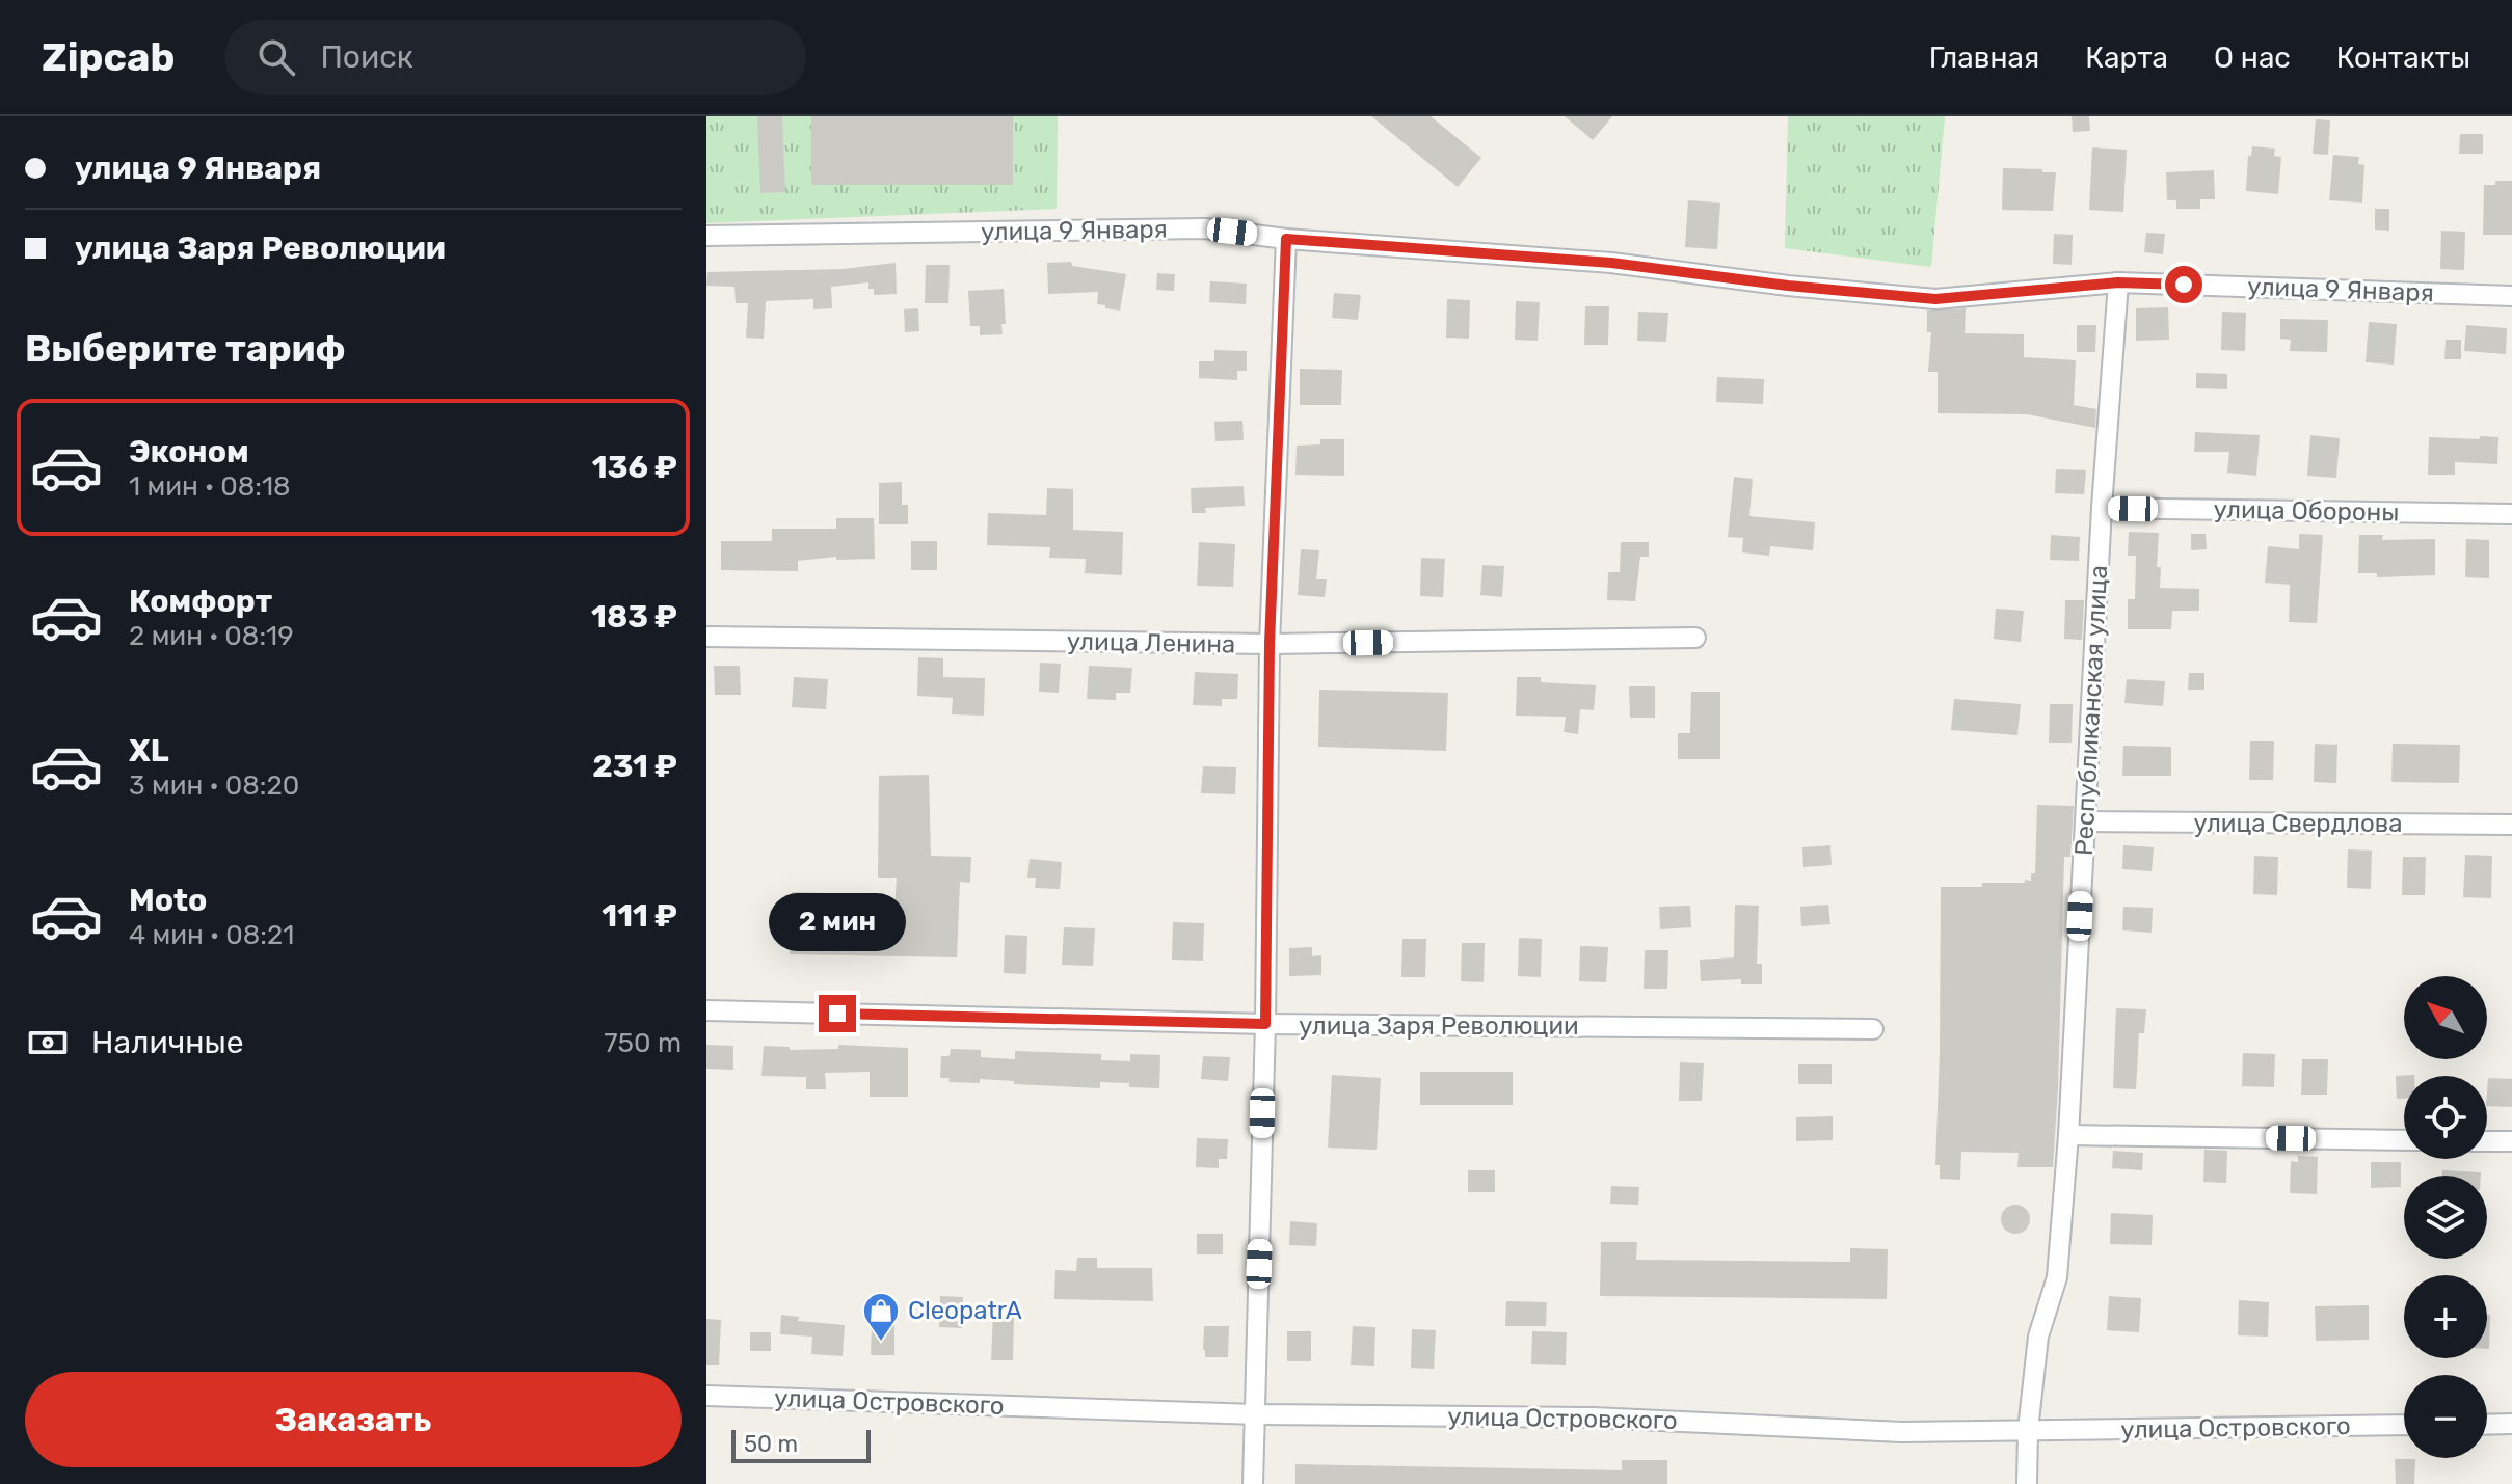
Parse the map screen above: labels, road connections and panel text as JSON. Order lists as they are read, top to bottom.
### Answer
{
  "streets": {
    "street": [
      "улица 9 Января",
      "улица Обороны",
      "улица Ленина",
      "Республиканская улица",
      "улица Свердлова",
      "улица Заря Революции",
      "улица Островского"
    ]
  },
  "crossings": [
    ["улица 9 Января", "Республиканская улица"],
    ["улица Обороны", "Республиканская улица"],
    ["Республиканская улица", "улица Свердлова"],
    ["Республиканская улица", "улица Островского"]
  ],
  "places": {
    "shop": ["CleopatrA"]
  },
  "scale_bar": "50 m",
  "north": "top left",
  "page": {
    "header": "Zipcab",
    "search": "Поиск",
    "nav": [
      "Главная",
      "Карта",
      "О нас",
      "Контакты"
    ],
    "banner": ["улица 9 Января", "улица Заря Революции"],
    "heading": "Выберите тариф",
    "list": [
      {
        "name": "Эконом",
        "note": "1 мин · 08:18",
        "value": "136 ₽"
      },
      {
        "name": "Комфорт",
        "note": "2 мин · 08:19",
        "value": "183 ₽"
      },
      {
        "name": "XL",
        "note": "3 мин · 08:20",
        "value": "231 ₽"
      },
      {
        "name": "Moto",
        "note": "4 мин · 08:21",
        "value": "111 ₽"
      }
    ],
    "bubble": "2 мин",
    "map_buttons": ["+", "−"],
    "pay": ["Наличные", "750 m"],
    "buttons": "Заказать",
    "scale": "50 m"
  }
}
